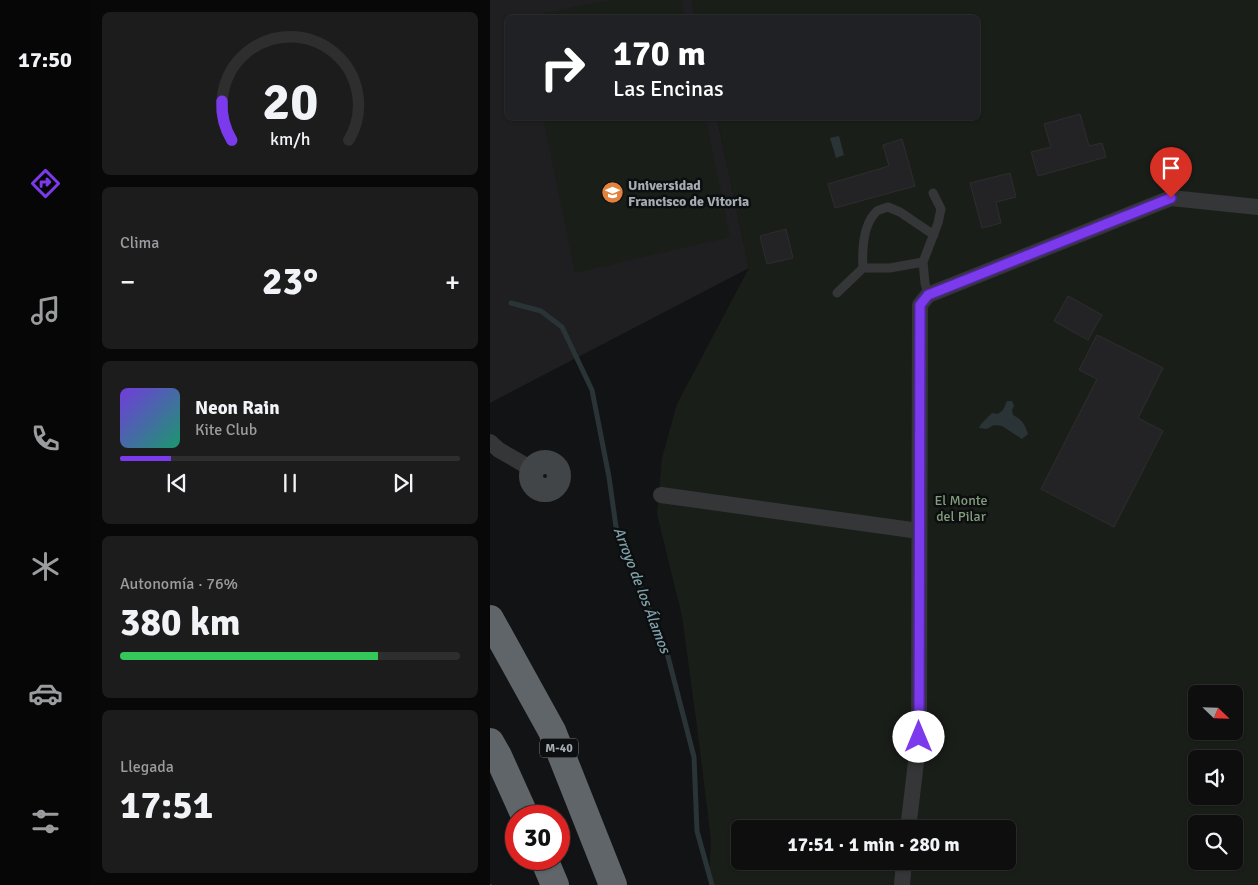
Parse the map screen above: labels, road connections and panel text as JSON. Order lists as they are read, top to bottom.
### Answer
{
  "streets": {
    "highway": ["M-40"]
  },
  "water": ["Arroyo de los Álamos"],
  "parks": ["El Monte del Pilar"],
  "places": {
    "school or university": ["Universidad Francisco de Vitoria"]
  },
  "north": "bottom right",
  "page": {
    "tabs": "17:50",
    "turn": ["170 m", "Las Encinas"],
    "tile": [
      "Clima",
      ["Autonomía · 76%", "380 km"],
      ["Llegada", "17:51"]
    ],
    "heat": ["−", "23°", "+"],
    "song": ["Neon Rain", "Kite Club"],
    "limit": "30",
    "trip": "17:51 · 1 min · 280 m",
    "gauge": ["20", "km/h"]
  }
}
